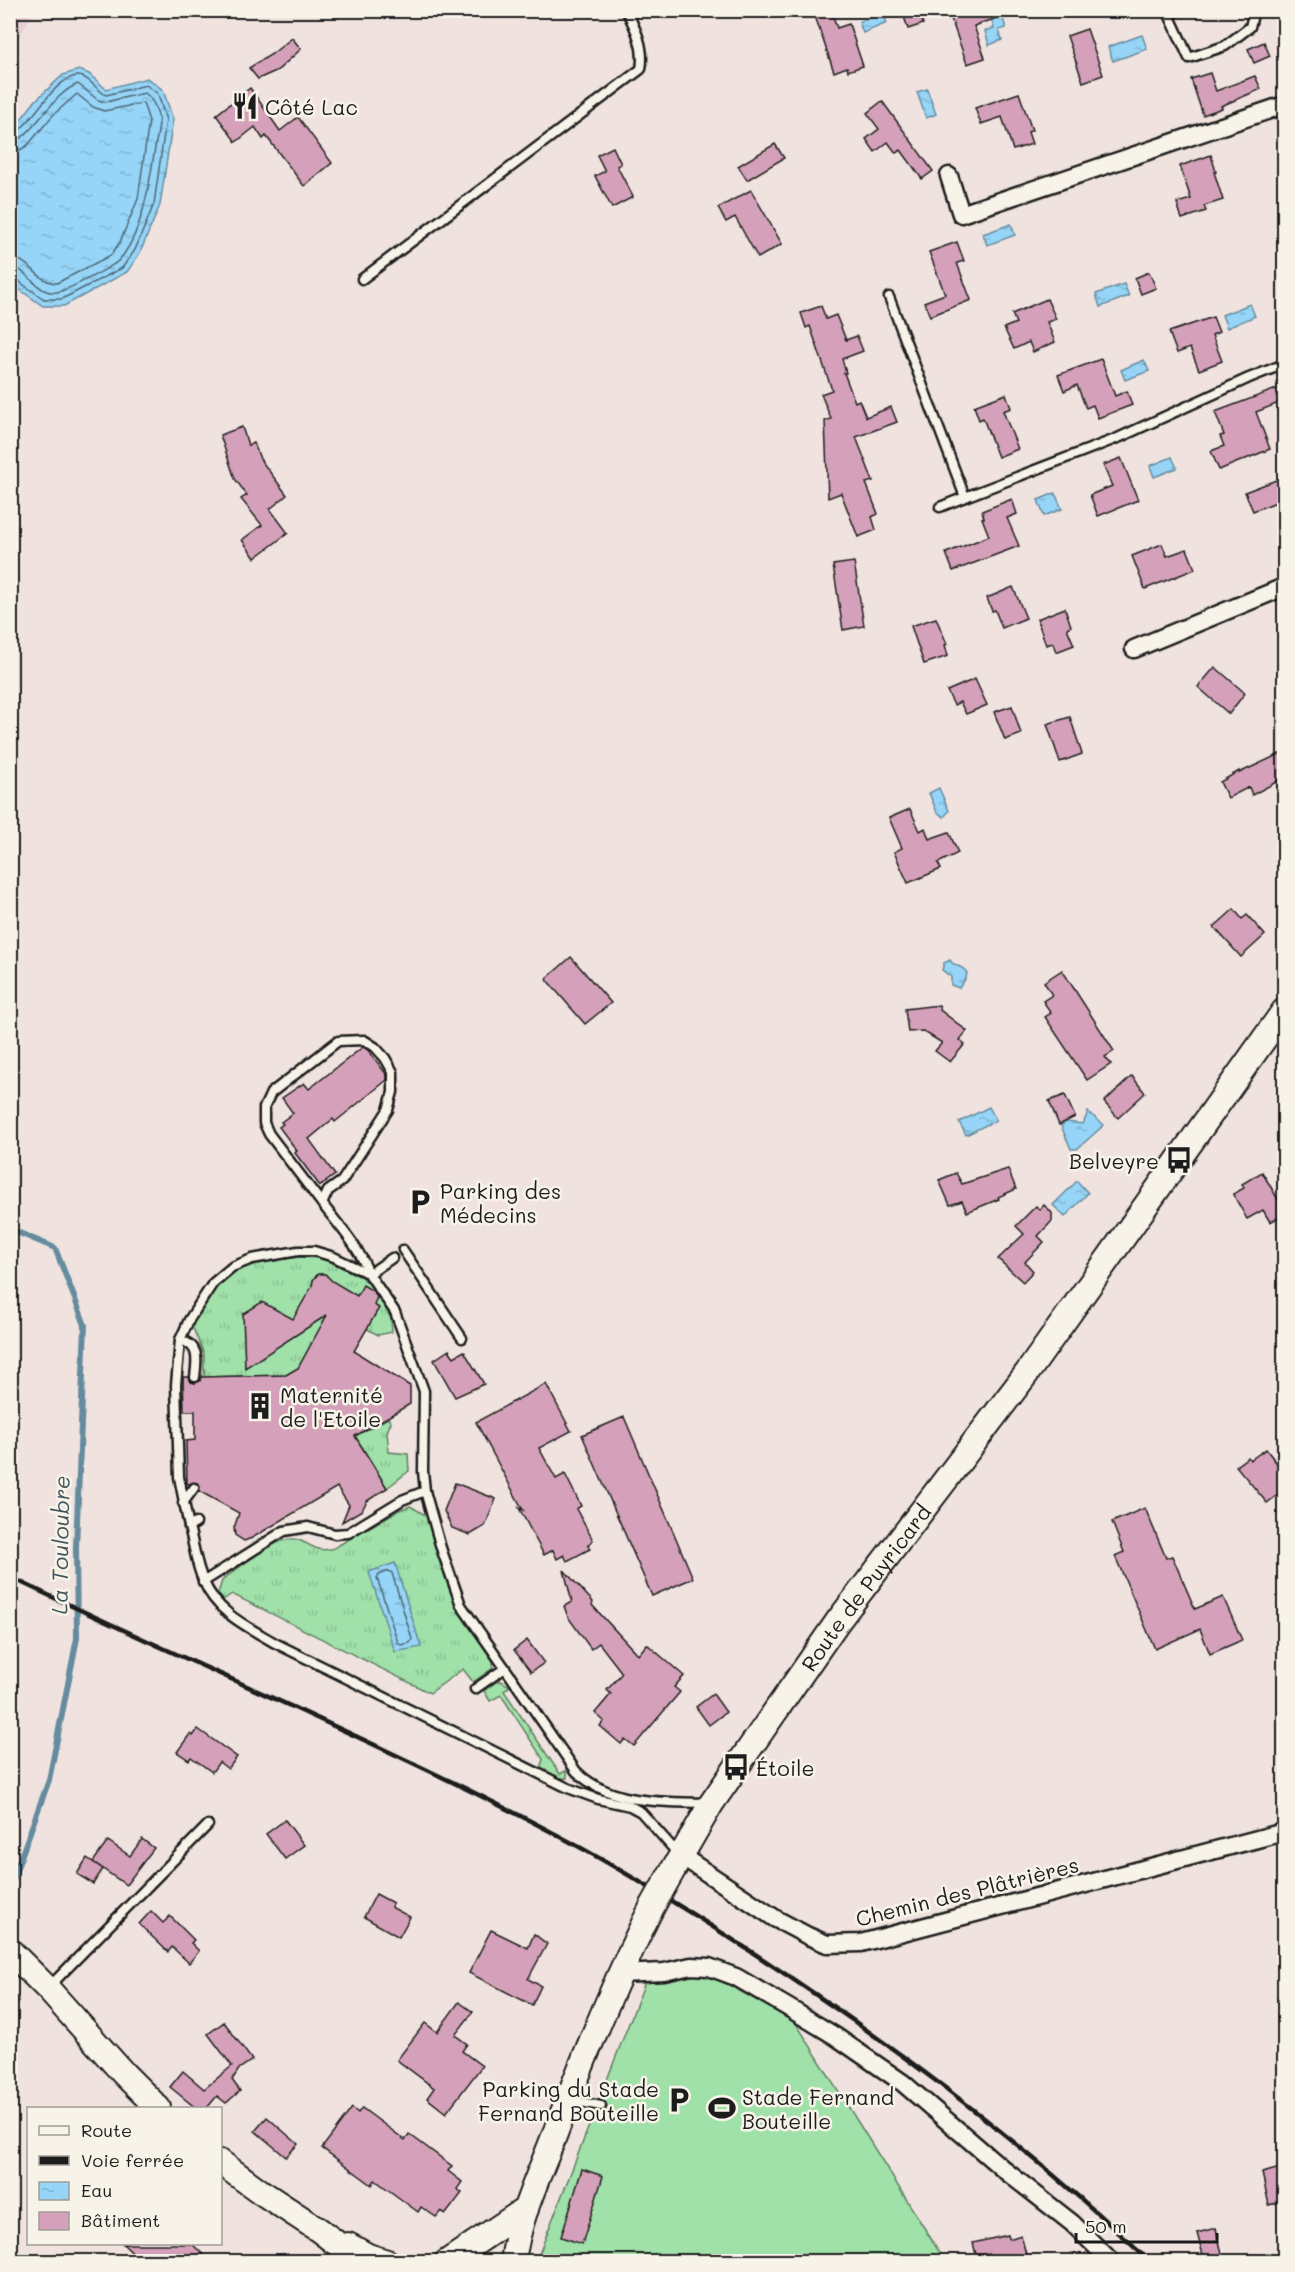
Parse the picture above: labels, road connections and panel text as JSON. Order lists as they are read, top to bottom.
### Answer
{
  "streets": {
    "main road": ["Route de Puyricard"],
    "street": ["Chemin des Plâtrières"]
  },
  "crossings": [
    ["Route de Puyricard", "Chemin des Plâtrières"]
  ],
  "water": ["La Touloubre"],
  "places": {
    "restaurant": ["Côté Lac"],
    "bus stop": ["Belveyre", "Étoile"],
    "parking": ["Parking des Médecins", "Parking du Stade Fernand Bouteille"],
    "building": ["Maternité de l'Etoile"],
    "sports": ["Stade Fernand Bouteille"]
  },
  "legend": [
    "Route",
    "Voie ferrée",
    "Eau",
    "Bâtiment"
  ],
  "scale_bar": "50 m"
}
